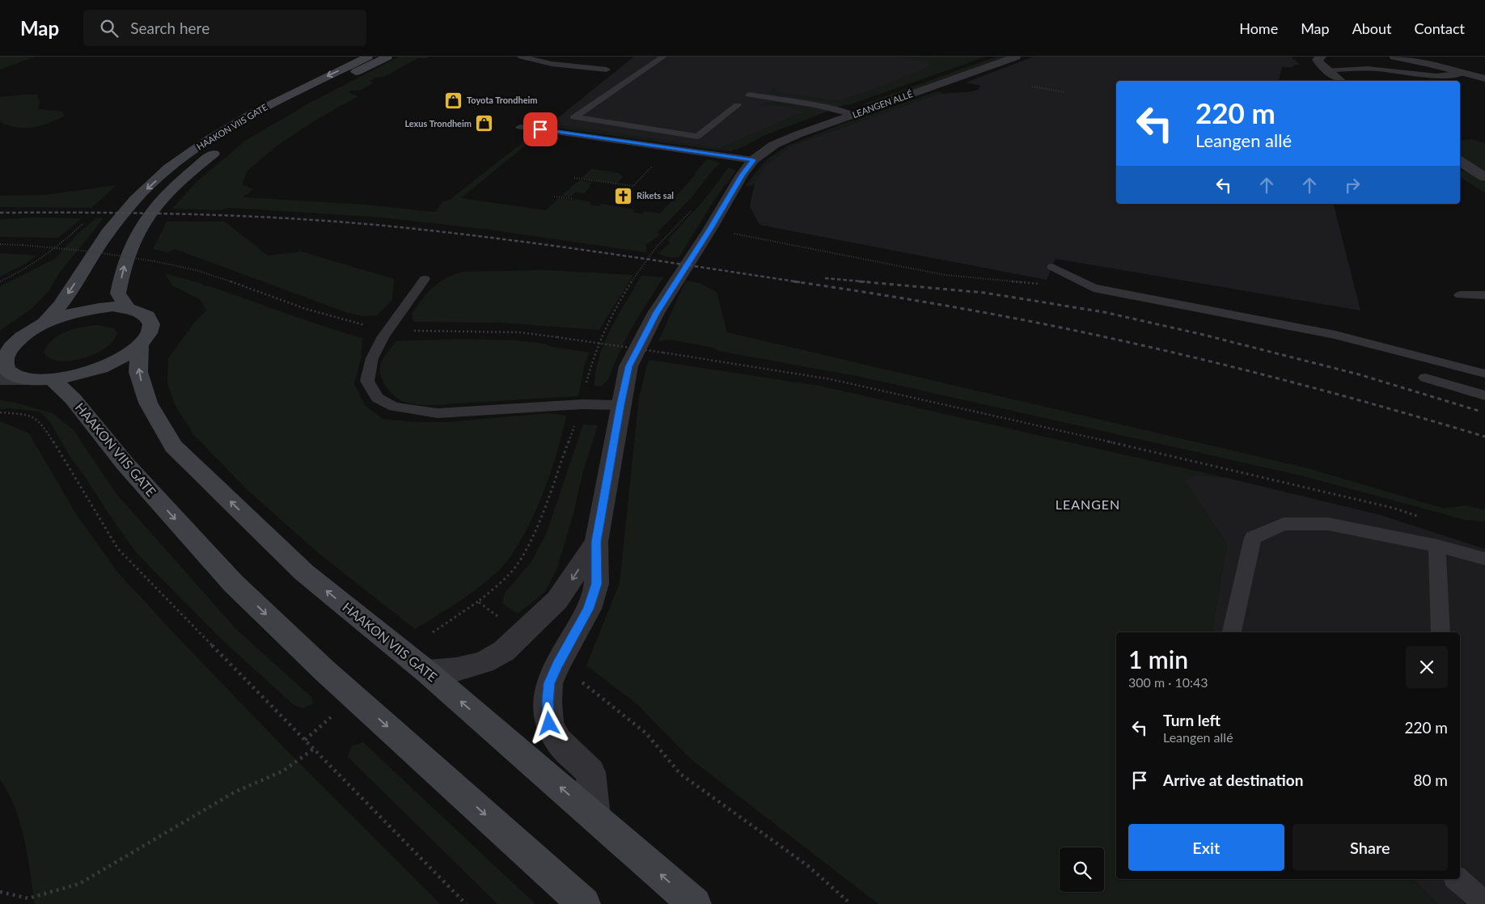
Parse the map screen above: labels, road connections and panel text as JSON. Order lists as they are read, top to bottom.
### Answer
{
  "streets": {
    "main road": ["HAAKON VIIS GATE"],
    "street": ["LEANGEN ALLÉ"]
  },
  "crossings": [
    ["LEANGEN ALLÉ", "HAAKON VIIS GATE"]
  ],
  "districts": ["LEANGEN"],
  "places": {
    "shop": ["Toyota Trondheim", "Lexus Trondheim"],
    "church": ["Rikets sal"]
  },
  "page": {
    "header": "Map",
    "search": "Search here",
    "nav": [
      "Home",
      "Map",
      "About",
      "Contact"
    ],
    "turn": ["220 m", "Leangen allé"],
    "heading": ["1 min", "300 m · 10:43"],
    "list": [
      {
        "name": "Turn left",
        "note": "Leangen allé",
        "value": "220 m"
      },
      {
        "name": "Arrive at destination",
        "value": "80 m"
      }
    ],
    "buttons": ["Exit", "Share"]
  }
}
